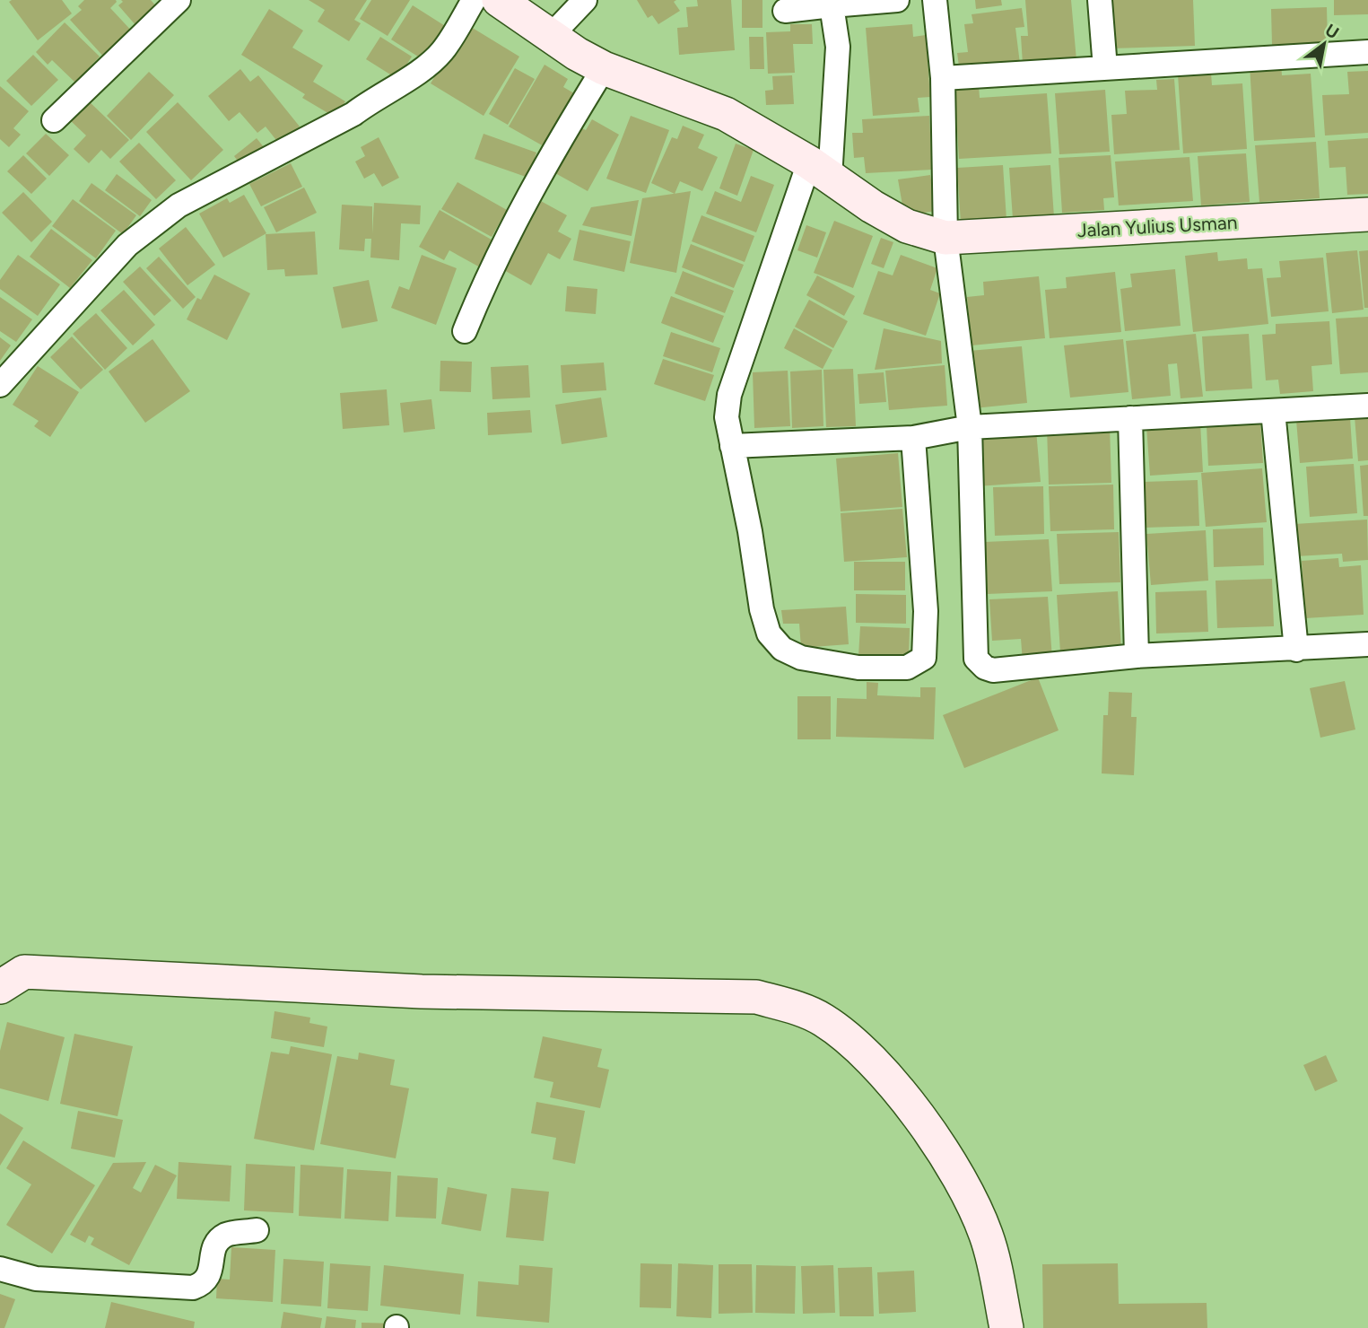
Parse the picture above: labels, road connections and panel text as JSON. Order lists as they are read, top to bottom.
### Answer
{
  "streets": {
    "street": ["Jalan Yulius Usman"]
  },
  "north": "top right"
}
